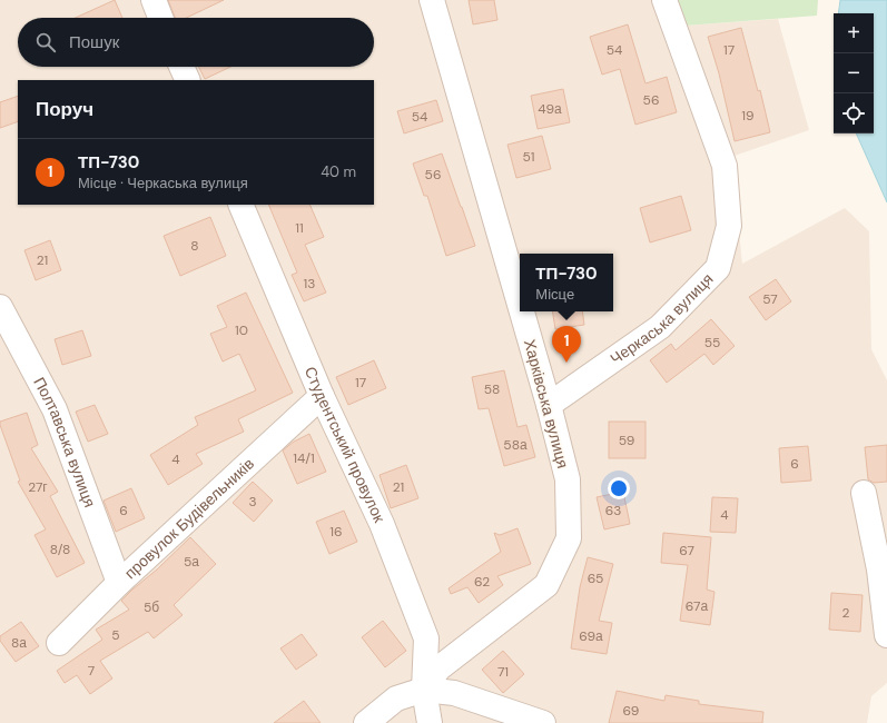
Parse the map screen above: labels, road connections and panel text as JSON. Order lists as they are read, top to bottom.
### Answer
{
  "streets": {
    "street": [
      "Черкаська вулиця",
      "Харківська вулиця",
      "Полтавська вулиця",
      "Студентський провулок",
      "провулок Будівельників"
    ]
  },
  "crossings": [
    ["Черкаська вулиця", "Харківська вулиця"],
    ["Харківська вулиця", "Студентський провулок"],
    ["Полтавська вулиця", "провулок Будівельників"],
    ["Студентський провулок", "провулок Будівельників"]
  ],
  "house_numbers": [
    "54",
    "17",
    "56",
    "49а",
    "19",
    "54",
    "51",
    "56",
    "11",
    "8",
    "21",
    "13",
    "57",
    "10",
    "55",
    "17",
    "58",
    "59",
    "58а",
    "14/1",
    "4",
    "6",
    "27г",
    "21",
    "3",
    "6",
    "63",
    "4",
    "16",
    "8/8",
    "67",
    "5а",
    "65",
    "62",
    "67а",
    "5б",
    "2",
    "5",
    "69а",
    "8а",
    "7",
    "71",
    "69"
  ],
  "page": {
    "map_buttons": ["+", "−"],
    "search": "Пошук",
    "heading": "Поруч",
    "list": [
      {
        "mark": "1",
        "name": "ТП-730",
        "note": "Місце · Черкаська вулиця",
        "value": "40 m"
      }
    ],
    "popup": ["ТП-730", "Місце"],
    "pins": "1"
  }
}
